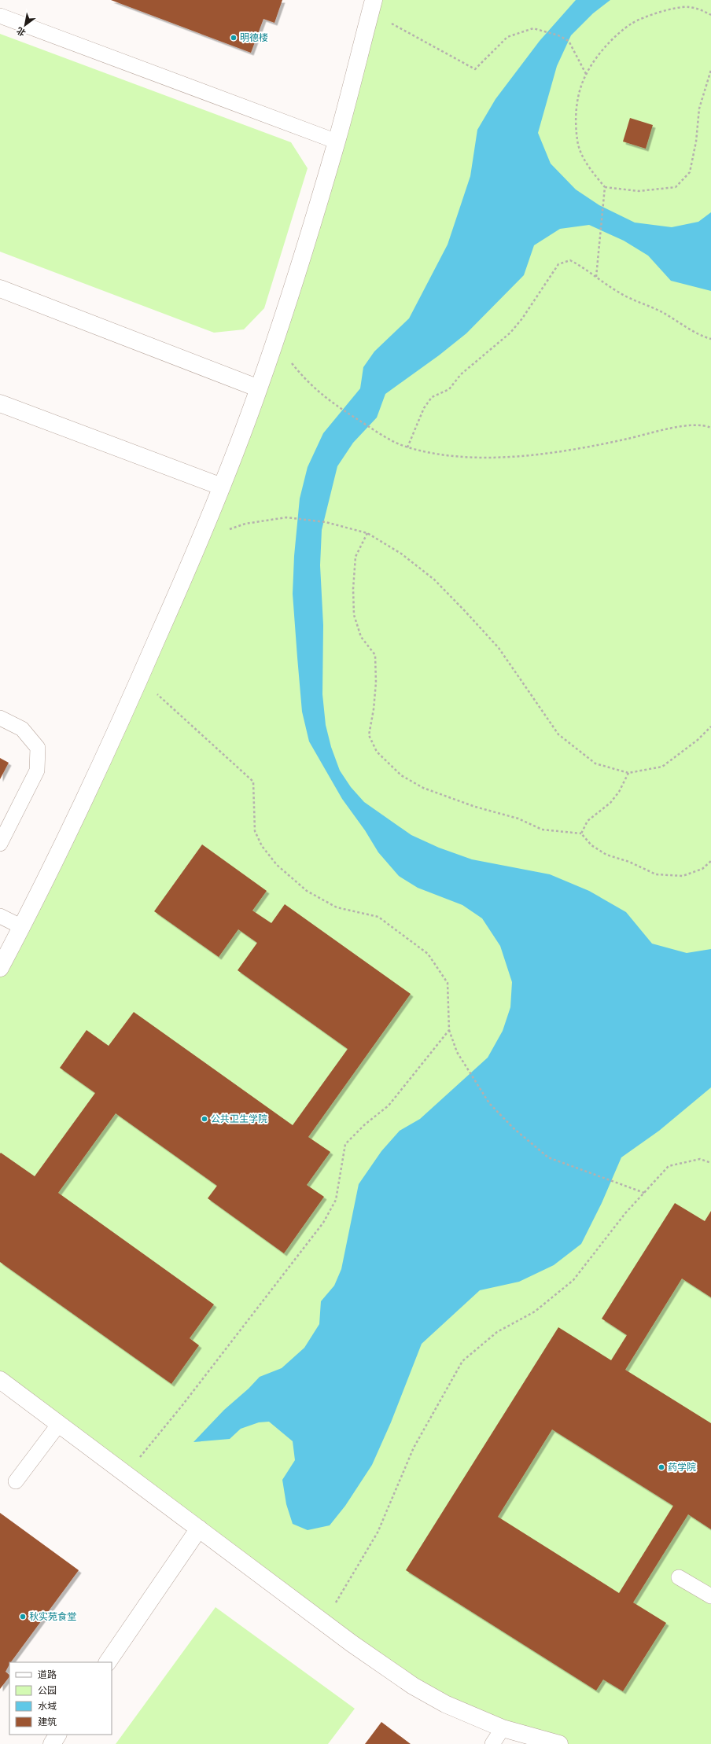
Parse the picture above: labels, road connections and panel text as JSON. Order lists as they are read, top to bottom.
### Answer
{
  "places": [
    "明德楼",
    "公共卫生学院",
    "药学院",
    "秋实苑食堂"
  ],
  "legend": [
    "道路",
    "公园",
    "水域",
    "建筑"
  ],
  "north": "bottom left"
}
